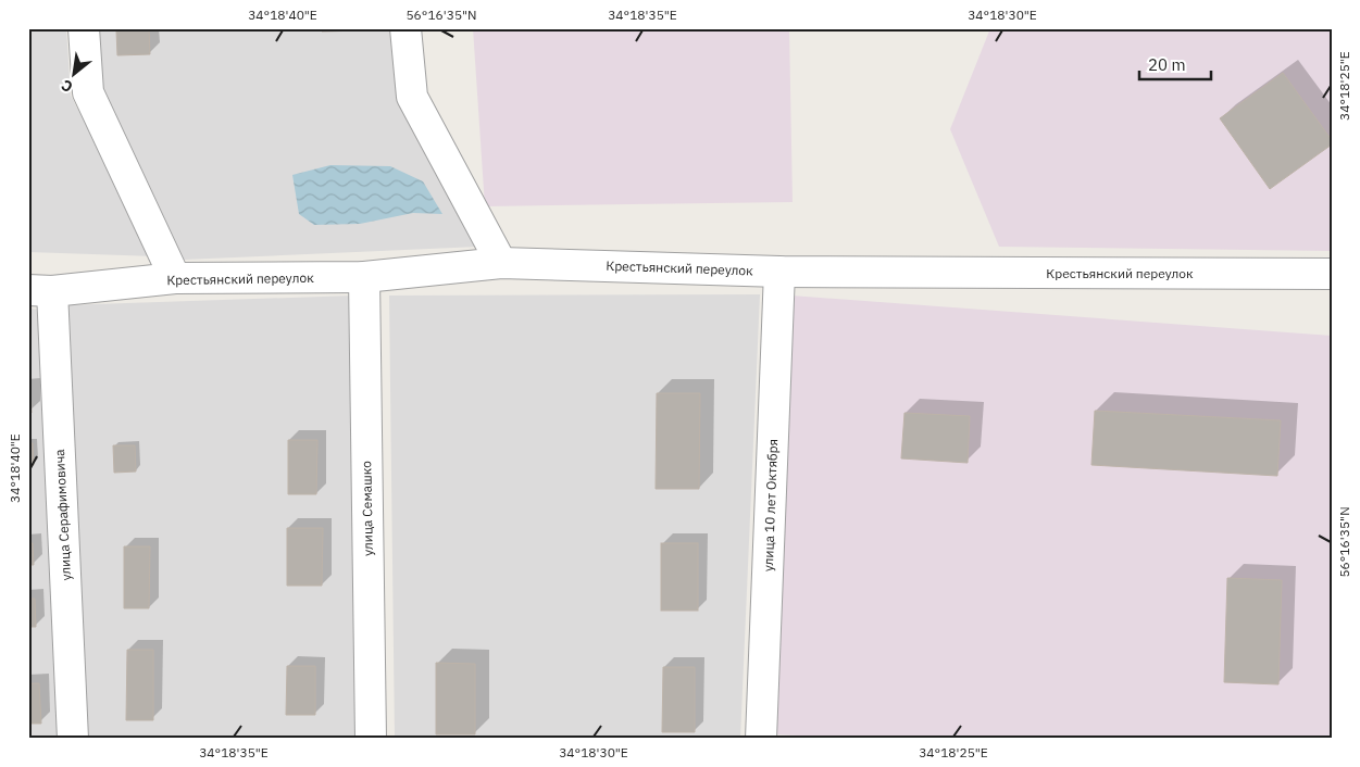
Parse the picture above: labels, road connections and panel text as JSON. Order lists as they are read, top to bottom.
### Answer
{
  "streets": {
    "street": [
      "Крестьянский переулок",
      "улица 10 лет Октября",
      "улица Семашко",
      "улица Серафимовича"
    ]
  },
  "crossings": [
    ["Крестьянский переулок", "улица 10 лет Октября"],
    ["Крестьянский переулок", "улица Семашко"],
    ["Крестьянский переулок", "улица Серафимовича"]
  ],
  "scale_bar": "20 m",
  "north": "bottom left",
  "coordinates": [
    "34°18'40\"E",
    "56°16'35\"N",
    "34°18'35\"E",
    "34°18'30\"E",
    "34°18'25\"E"
  ]
}
